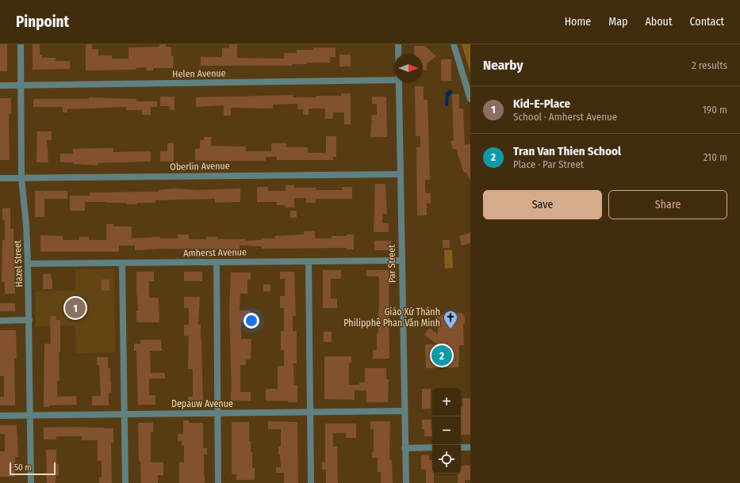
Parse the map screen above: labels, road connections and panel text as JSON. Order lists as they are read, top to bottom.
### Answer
{
  "streets": {
    "street": [
      "Helen Avenue",
      "Oberlin Avenue",
      "Amherst Avenue",
      "Hazel Street",
      "Par Street",
      "Depauw Avenue"
    ]
  },
  "crossings": [
    ["Helen Avenue", "Hazel Street"],
    ["Oberlin Avenue", "Hazel Street"],
    ["Oberlin Avenue", "Par Street"],
    ["Amherst Avenue", "Hazel Street"],
    ["Amherst Avenue", "Par Street"],
    ["Hazel Street", "Depauw Avenue"],
    ["Par Street", "Depauw Avenue"]
  ],
  "places": {
    "church": ["Giáo Xứ Thánh Philipphê Phan Văn Minh"]
  },
  "scale_bar": "50 m",
  "north": "right",
  "page": {
    "header": "Pinpoint",
    "nav": [
      "Home",
      "Map",
      "About",
      "Contact"
    ],
    "heading": ["Nearby", "2 results"],
    "list": [
      {
        "mark": "1",
        "name": "Kid-E-Place",
        "note": "School · Amherst Avenue",
        "value": "190 m"
      },
      {
        "mark": "2",
        "name": "Tran Van Thien School",
        "note": "Place · Par Street",
        "value": "210 m"
      }
    ],
    "buttons": ["Save", "Share"],
    "pins": ["1", "2"],
    "map_buttons": ["+", "−"],
    "scale": "50 m"
  }
}
